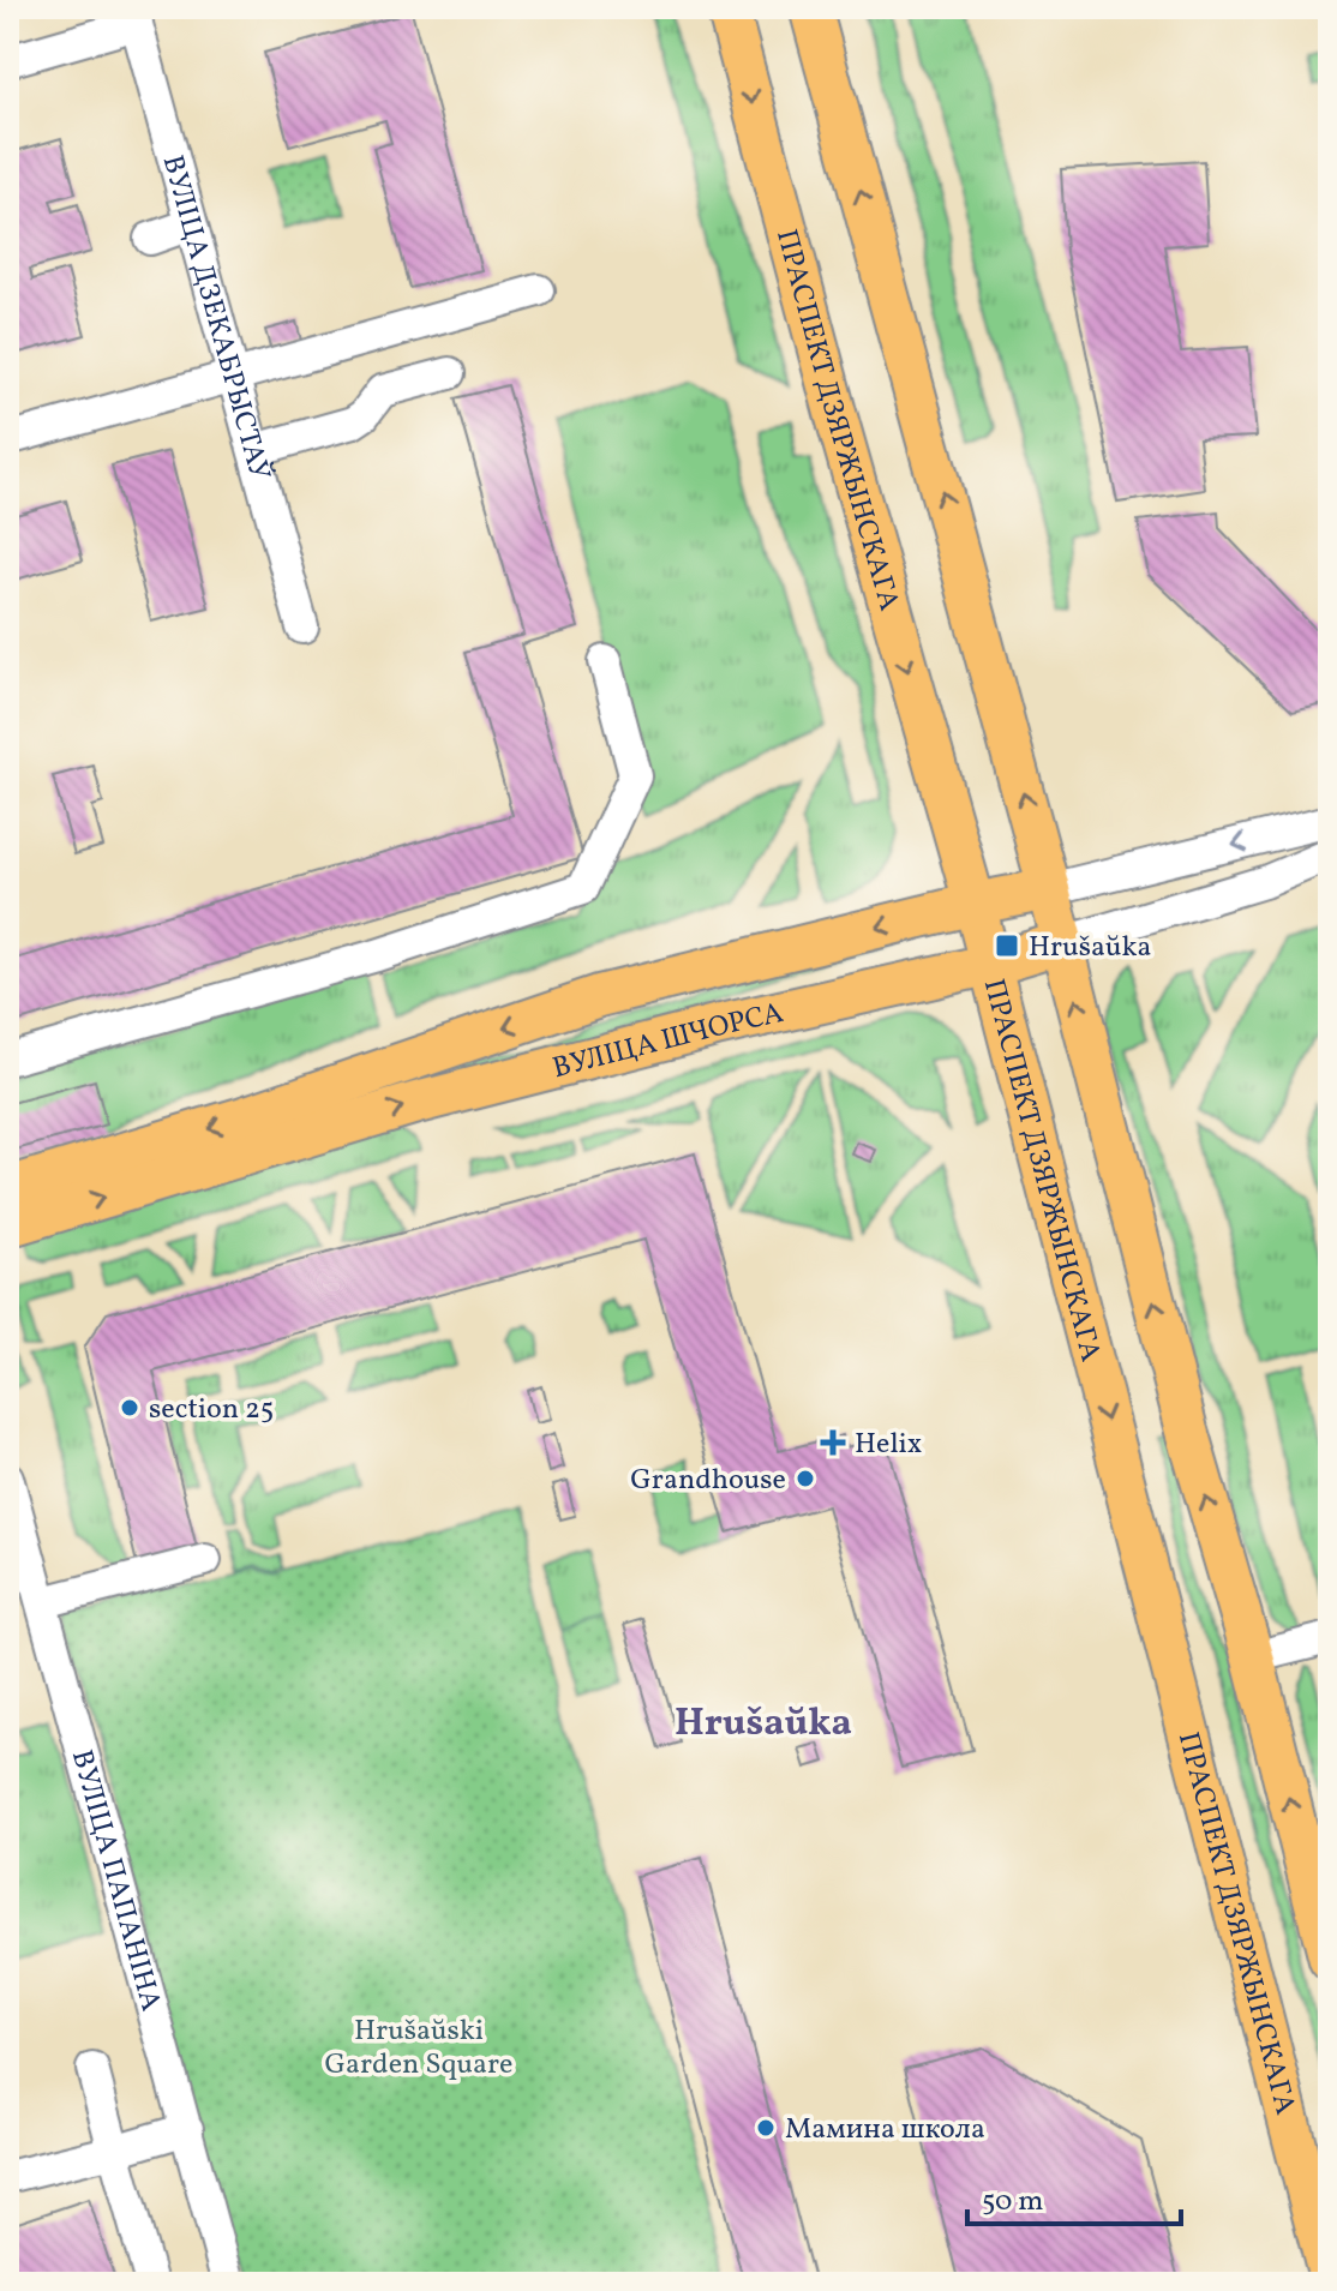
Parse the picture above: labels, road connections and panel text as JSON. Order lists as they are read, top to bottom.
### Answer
{
  "streets": {
    "main road": ["ПРАСПЕКТ ДЗЯРЖЫНСКАГА", "ВУЛІЦА ШЧОРСА"],
    "street": ["ВУЛІЦА ДЗЕКАБРЫСТАЎ", "ВУЛІЦА ПАПАНІНА"]
  },
  "crossings": [
    ["ПРАСПЕКТ ДЗЯРЖЫНСКАГА", "ВУЛІЦА ШЧОРСА"]
  ],
  "districts": ["Hrušaŭka"],
  "parks": ["Hrušaŭski Garden Square"],
  "places": {
    "transit": ["Hrušaŭka"],
    "other": ["section 25", "Grandhouse", "Мамина школа"],
    "health": ["Helix"]
  },
  "scale_bar": "50 m"
}
